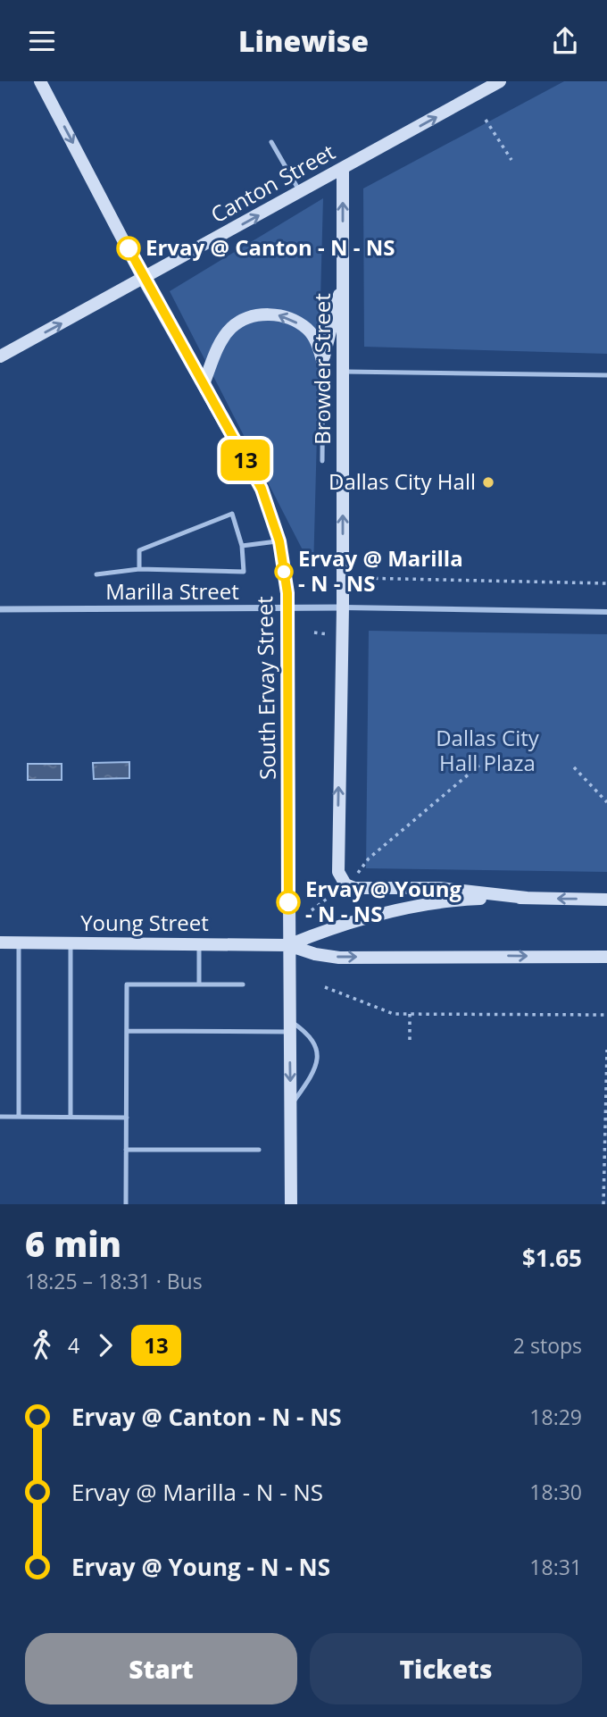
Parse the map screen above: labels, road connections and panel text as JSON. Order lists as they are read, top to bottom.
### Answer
{
  "streets": {
    "main road": [
      "Canton Street",
      "Browder Street",
      "South Ervay Street",
      "Young Street"
    ],
    "street": ["Marilla Street"]
  },
  "crossings": [
    ["Canton Street", "Browder Street"],
    ["Canton Street", "South Ervay Street"],
    ["Browder Street", "Marilla Street"],
    ["Browder Street", "Young Street"],
    ["Marilla Street", "South Ervay Street"],
    ["South Ervay Street", "Young Street"]
  ],
  "one_way": ["Canton Street", "Browder Street"],
  "parks": ["Dallas City Hall Plaza"],
  "places": [
    "Ervay @ Canton - N - NS",
    "Dallas City Hall",
    "Ervay @ Marilla - N - NS",
    "Ervay @ Young - N - NS"
  ],
  "lines": ["bus line 13"],
  "page": {
    "header": "Linewise",
    "on_map": "13",
    "heading": ["6 min", "18:25 – 18:31 · Bus", "$1.65"],
    "legs": ["4", "13", "2 stops"],
    "list": [
      {
        "name": "Ervay @ Canton - N - NS",
        "value": "18:29"
      },
      {
        "name": "Ervay @ Marilla - N - NS",
        "value": "18:30"
      },
      {
        "name": "Ervay @ Young - N - NS",
        "value": "18:31"
      }
    ],
    "buttons": ["Start", "Tickets"]
  }
}
